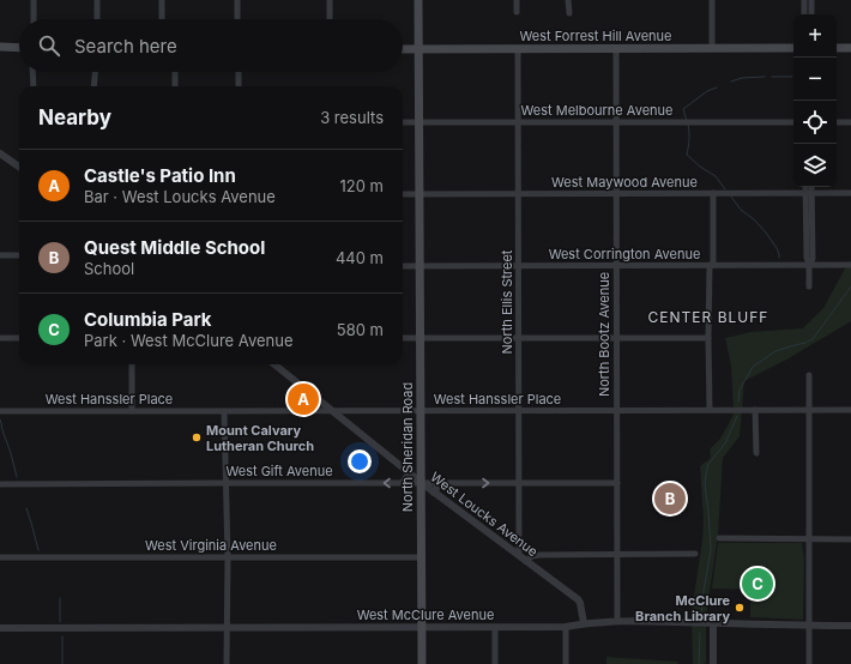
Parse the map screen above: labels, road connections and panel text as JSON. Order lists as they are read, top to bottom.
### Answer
{
  "streets": {
    "main road": ["West Forrest Hill Avenue", "North Sheridan Road"],
    "street": [
      "West Melbourne Avenue",
      "West Maywood Avenue",
      "West Corrington Avenue",
      "North Ellis Street",
      "North Bootz Avenue",
      "West Hanssler Place",
      "West Gift Avenue",
      "West Loucks Avenue",
      "West Virginia Avenue",
      "West McClure Avenue"
    ]
  },
  "crossings": [
    ["West Forrest Hill Avenue", "North Ellis Street"],
    ["West Forrest Hill Avenue", "North Bootz Avenue"],
    ["West Forrest Hill Avenue", "North Sheridan Road"],
    ["West Melbourne Avenue", "North Ellis Street"],
    ["West Melbourne Avenue", "North Bootz Avenue"],
    ["West Melbourne Avenue", "North Sheridan Road"],
    ["West Maywood Avenue", "North Ellis Street"],
    ["West Maywood Avenue", "North Bootz Avenue"],
    ["West Maywood Avenue", "North Sheridan Road"],
    ["West Corrington Avenue", "North Ellis Street"],
    ["West Corrington Avenue", "North Bootz Avenue"],
    ["West Corrington Avenue", "North Sheridan Road"],
    ["North Ellis Street", "West Hanssler Place"],
    ["North Ellis Street", "West Gift Avenue"],
    ["North Ellis Street", "West Loucks Avenue"],
    ["North Bootz Avenue", "West Hanssler Place"],
    ["North Bootz Avenue", "West Gift Avenue"],
    ["North Bootz Avenue", "West McClure Avenue"],
    ["West Hanssler Place", "North Sheridan Road"],
    ["West Hanssler Place", "West Loucks Avenue"],
    ["North Sheridan Road", "West Gift Avenue"],
    ["North Sheridan Road", "West Loucks Avenue"],
    ["North Sheridan Road", "West Virginia Avenue"],
    ["North Sheridan Road", "West McClure Avenue"],
    ["West Gift Avenue", "West Loucks Avenue"],
    ["West Loucks Avenue", "West McClure Avenue"]
  ],
  "districts": ["CENTER BLUFF"],
  "places": ["Mount Calvary Lutheran Church", "McClure Branch Library"],
  "page": {
    "map_buttons": ["+", "−"],
    "search": "Search here",
    "heading": ["Nearby", "3 results"],
    "list": [
      {
        "mark": "A",
        "name": "Castle's Patio Inn",
        "note": "Bar · West Loucks Avenue",
        "value": "120 m"
      },
      {
        "mark": "B",
        "name": "Quest Middle School",
        "note": "School",
        "value": "440 m"
      },
      {
        "mark": "C",
        "name": "Columbia Park",
        "note": "Park · West McClure Avenue",
        "value": "580 m"
      }
    ],
    "pins": ["A", "B", "C"]
  }
}
